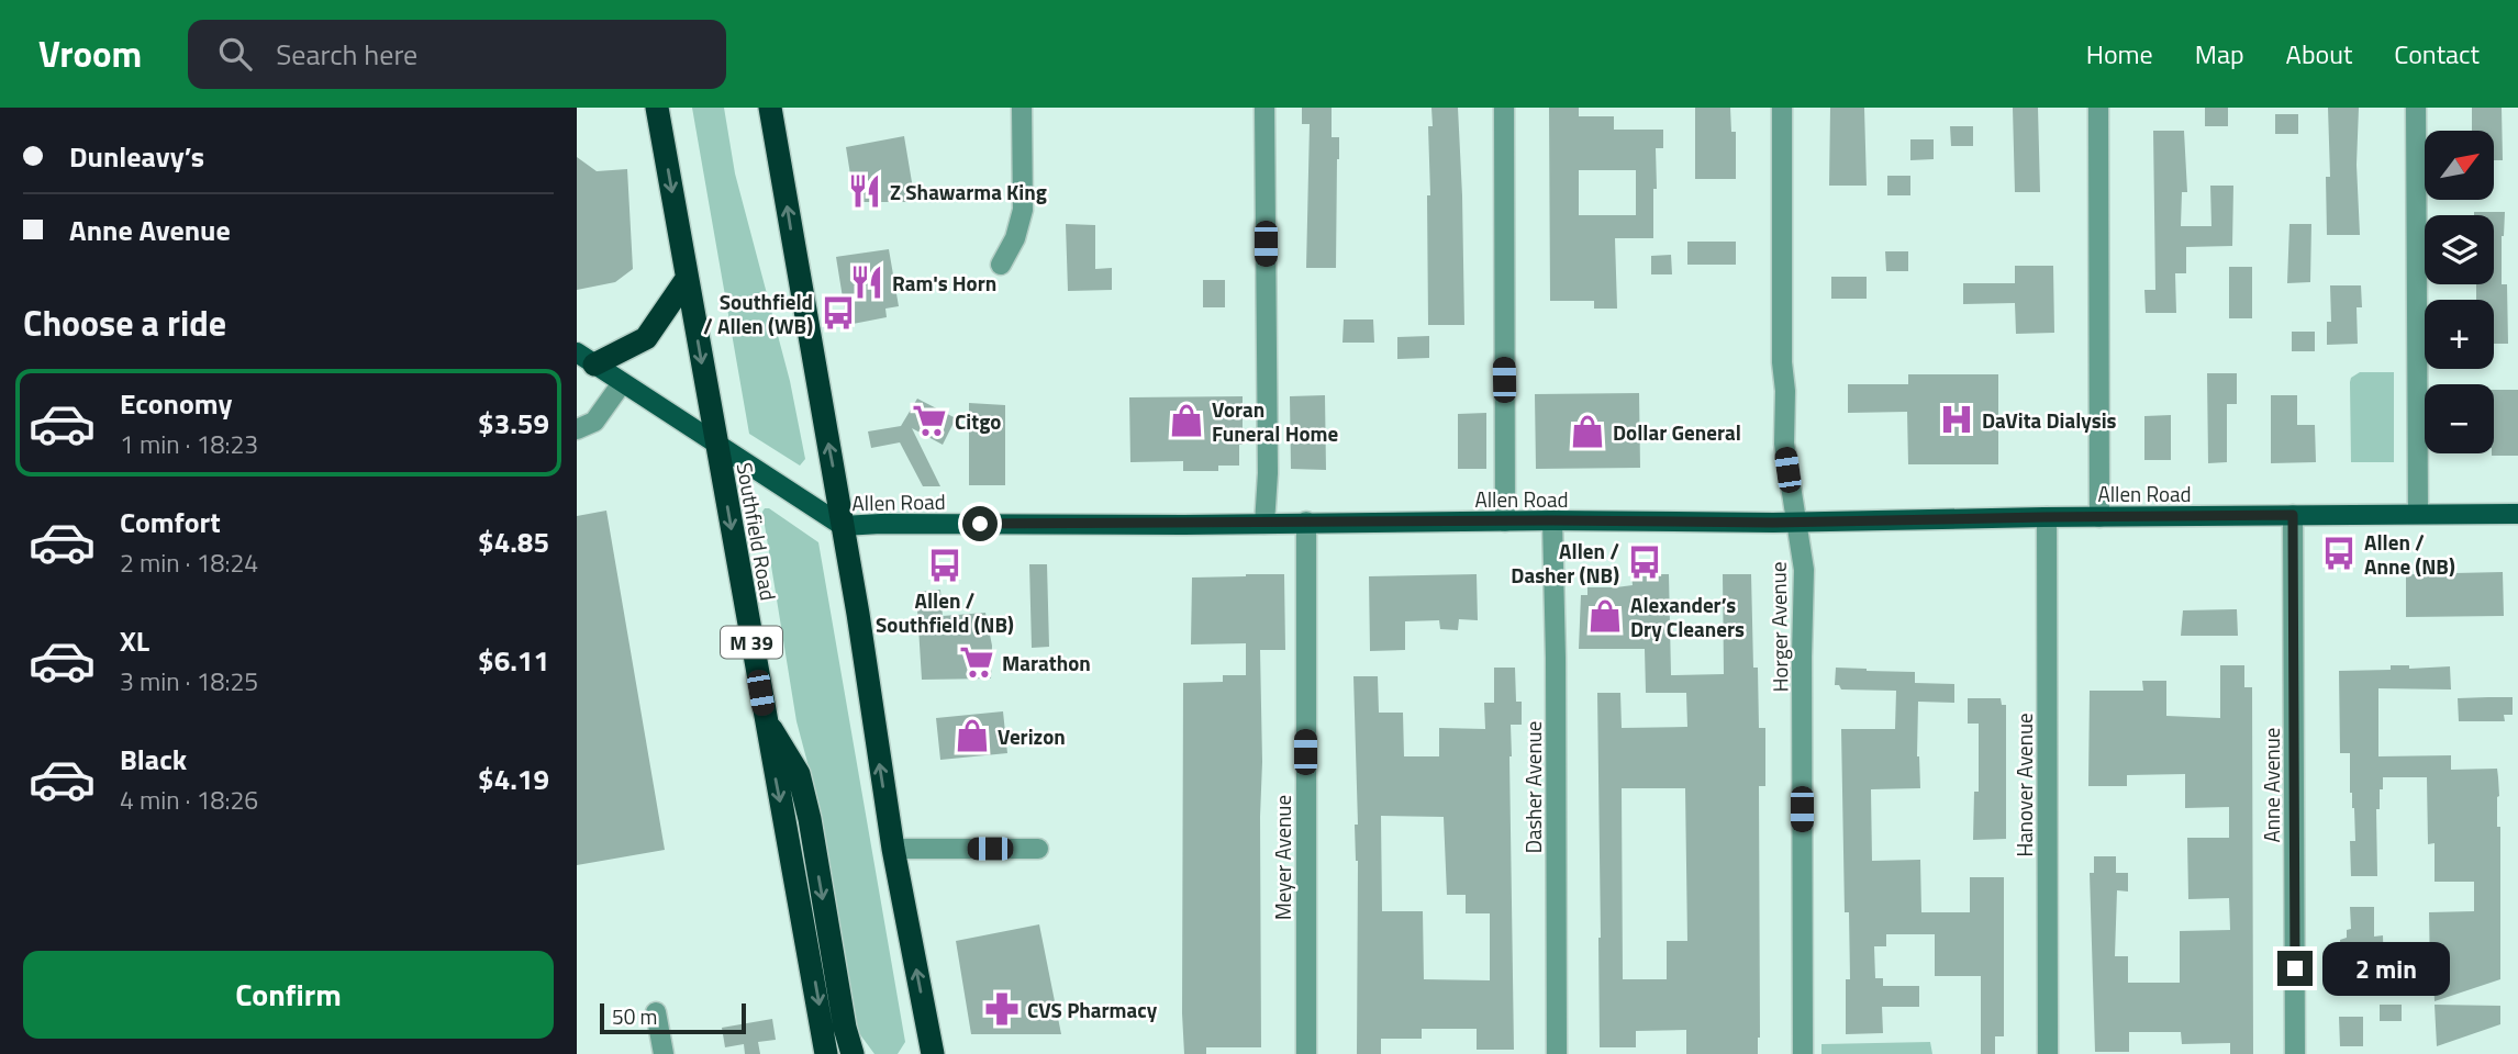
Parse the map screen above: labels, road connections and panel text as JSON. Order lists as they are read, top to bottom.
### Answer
{
  "streets": {
    "highway": ["Southfield Road", "M 39"],
    "main road": ["Allen Road"],
    "street": [
      "Horger Avenue",
      "Hanover Avenue",
      "Anne Avenue",
      "Dasher Avenue",
      "Meyer Avenue"
    ]
  },
  "crossings": [
    ["Allen Road", "Southfield Road"],
    ["Allen Road", "Horger Avenue"],
    ["Allen Road", "Hanover Avenue"],
    ["Allen Road", "Anne Avenue"],
    ["Allen Road", "Dasher Avenue"],
    ["Allen Road", "Meyer Avenue"]
  ],
  "places": {
    "restaurant": ["Z Shawarma King", "Ram's Horn"],
    "bus stop": [
      "Southfield / Allen (WB)",
      "Allen / Anne (NB)",
      "Allen / Dasher (NB)",
      "Allen / Southfield (NB)"
    ],
    "hospital": ["DaVita Dialysis"],
    "supermarket": ["Citgo", "Marathon"],
    "shop": [
      "Voran Funeral Home",
      "Dollar General",
      "Alexander’s Dry Cleaners",
      "Verizon"
    ],
    "pharmacy": ["CVS Pharmacy"]
  },
  "scale_bar": "50 m",
  "north": "top right",
  "page": {
    "header": "Vroom",
    "search": "Search here",
    "nav": [
      "Home",
      "Map",
      "About",
      "Contact"
    ],
    "banner": ["Dunleavy’s", "Anne Avenue"],
    "map_buttons": ["+", "−"],
    "heading": "Choose a ride",
    "list": [
      {
        "name": "Economy",
        "note": "1 min · 18:23",
        "value": "$3.59"
      },
      {
        "name": "Comfort",
        "note": "2 min · 18:24",
        "value": "$4.85"
      },
      {
        "name": "XL",
        "note": "3 min · 18:25",
        "value": "$6.11"
      },
      {
        "name": "Black",
        "note": "4 min · 18:26",
        "value": "$4.19"
      }
    ],
    "buttons": "Confirm",
    "bubble": "2 min",
    "scale": "50 m"
  }
}
